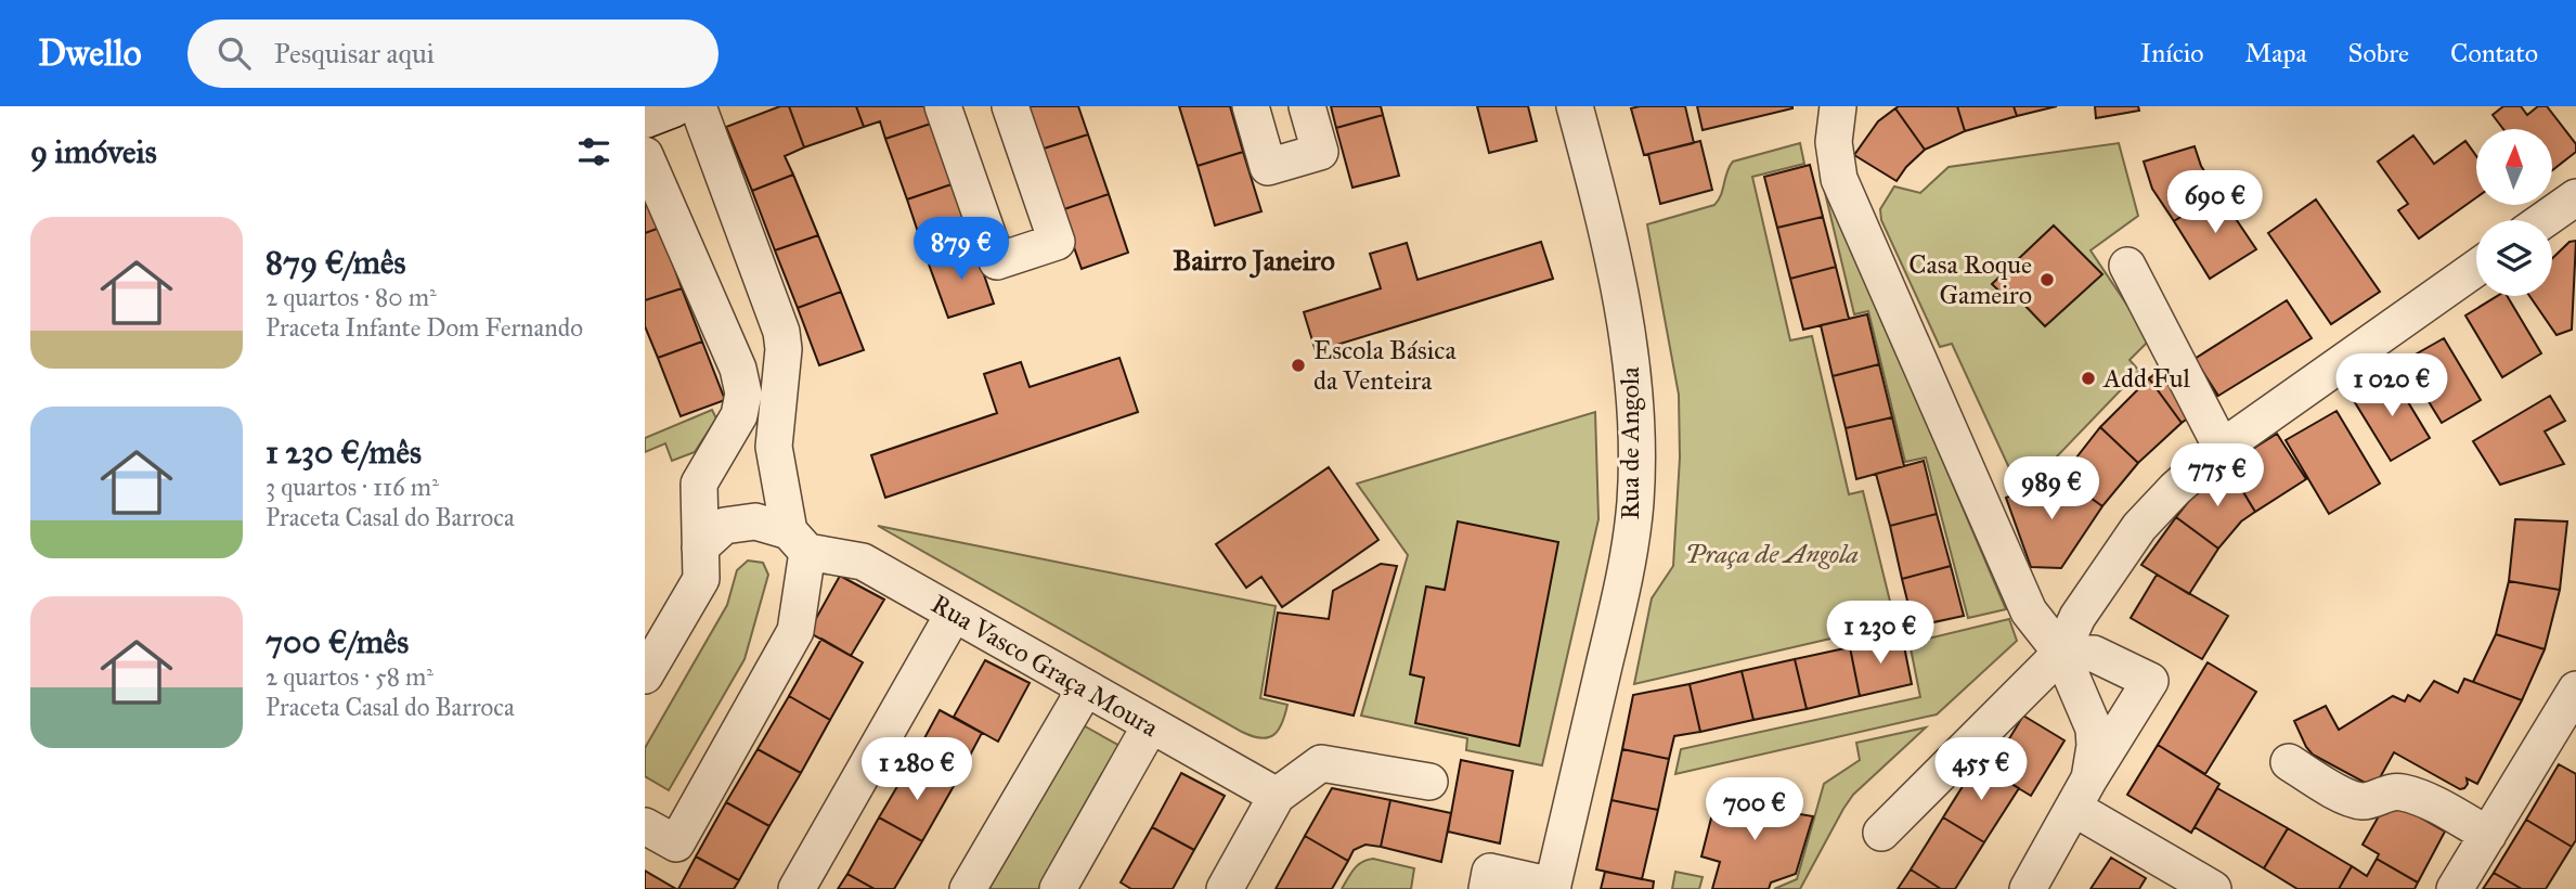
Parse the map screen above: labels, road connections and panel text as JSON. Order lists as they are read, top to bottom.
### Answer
{
  "streets": {
    "street": ["Rua de Angola", "Rua Vasco Graça Moura"]
  },
  "districts": ["Bairro Janeiro"],
  "parks": ["Praça de Angola"],
  "places": ["Casa Roque Gameiro", "Escola Básica da Venteira", "Add Ful"],
  "north": "top",
  "page": {
    "header": "Dwello",
    "search": "Pesquisar aqui",
    "nav": [
      "Início",
      "Mapa",
      "Sobre",
      "Contato"
    ],
    "heading": "9 imóveis",
    "price": [
      "690 €",
      "879 €",
      "1 020 €",
      "775 €",
      "989 €",
      "1 230 €",
      "1 280 €",
      "455 €",
      "700 €"
    ],
    "list": [
      {
        "name": "879 €/mês",
        "note": "2 quartos · 80 m² · Praceta Infante Dom Fernando"
      },
      {
        "name": "1 230 €/mês",
        "note": "3 quartos · 116 m² · Praceta Casal do Barroca"
      },
      {
        "name": "700 €/mês",
        "note": "2 quartos · 58 m² · Praceta Casal do Barroca"
      }
    ]
  }
}
